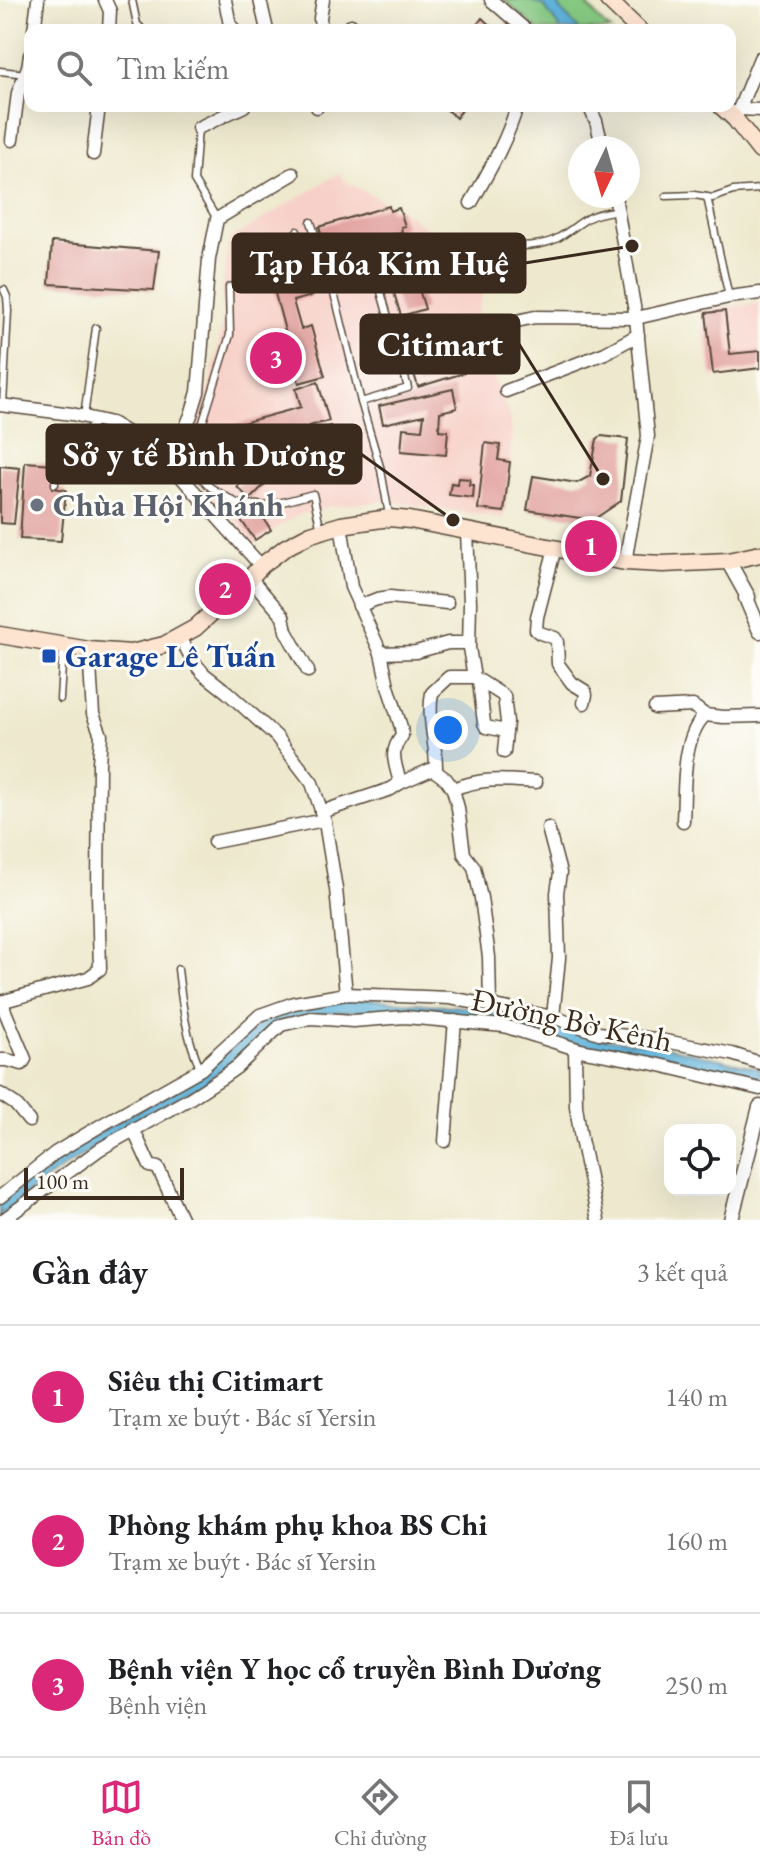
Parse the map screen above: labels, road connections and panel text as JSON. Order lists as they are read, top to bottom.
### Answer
{
  "streets": {
    "street": ["Đường Bờ Kênh"]
  },
  "places": {
    "other": [
      "Tạp Hóa Kim Huệ",
      "Citimart",
      "Chùa Hội Khánh",
      "Sở y tế Bình Dương"
    ],
    "transit": ["Garage Lê Tuấn"]
  },
  "scale_bar": "100 m",
  "north": "bottom",
  "page": {
    "search": "Tìm kiếm",
    "pins": ["3", "1", "2"],
    "scale": "100 m",
    "heading": ["Gần đây", "3 kết quả"],
    "list": [
      {
        "mark": "1",
        "name": "Siêu thị Citimart",
        "note": "Trạm xe buýt · Bác sĩ Yersin",
        "value": "140 m"
      },
      {
        "mark": "2",
        "name": "Phòng khám phụ khoa BS Chi",
        "note": "Trạm xe buýt · Bác sĩ Yersin",
        "value": "160 m"
      },
      {
        "mark": "3",
        "name": "Bệnh viện Y học cổ truyền Bình Dương",
        "note": "Bệnh viện",
        "value": "250 m"
      }
    ],
    "nav": ["Bản đồ", "Chỉ đường", "Đã lưu"]
  }
}
